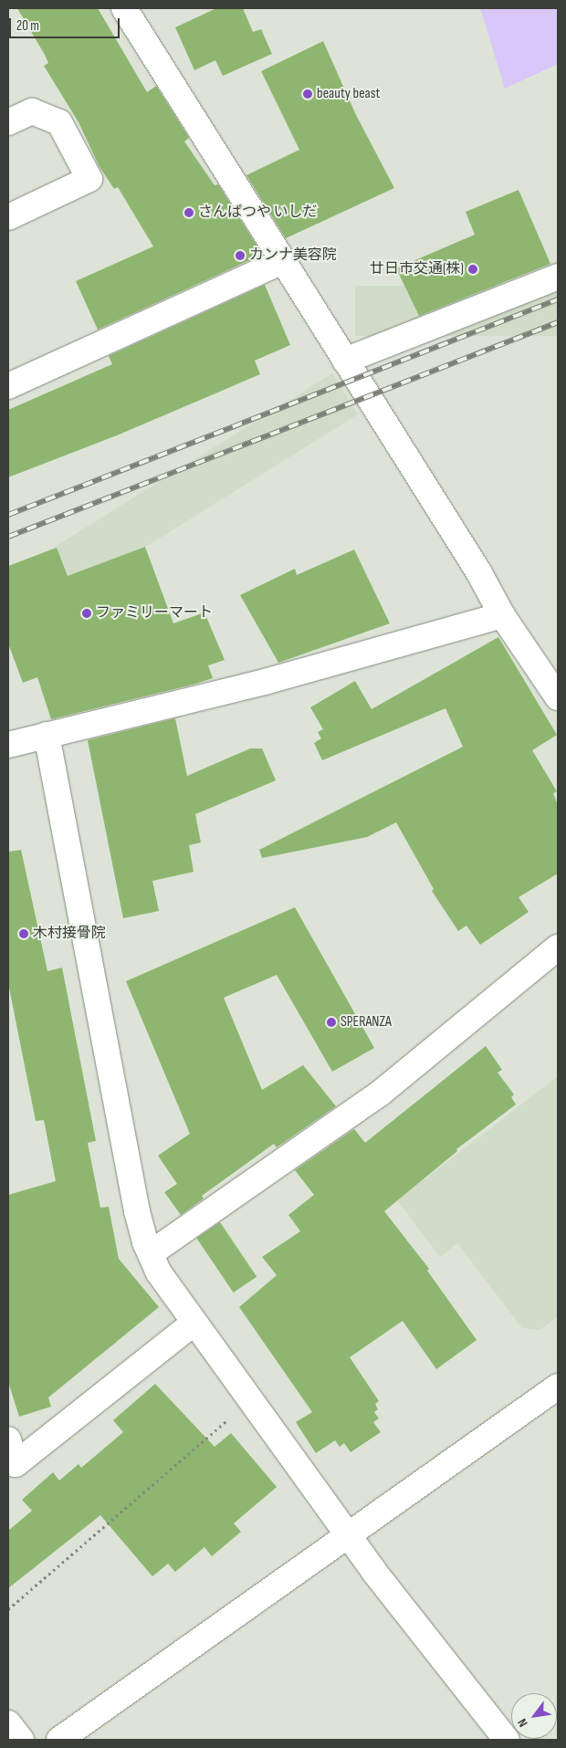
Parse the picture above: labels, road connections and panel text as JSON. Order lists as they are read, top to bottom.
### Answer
{
  "places": [
    "beauty beast",
    "さんぱつや いしだ",
    "カンナ美容院",
    "廿日市交通(株)",
    "ファミリーマート",
    "木村接骨院",
    "SPERANZA"
  ],
  "scale_bar": "20 m",
  "north": "bottom left"
}
